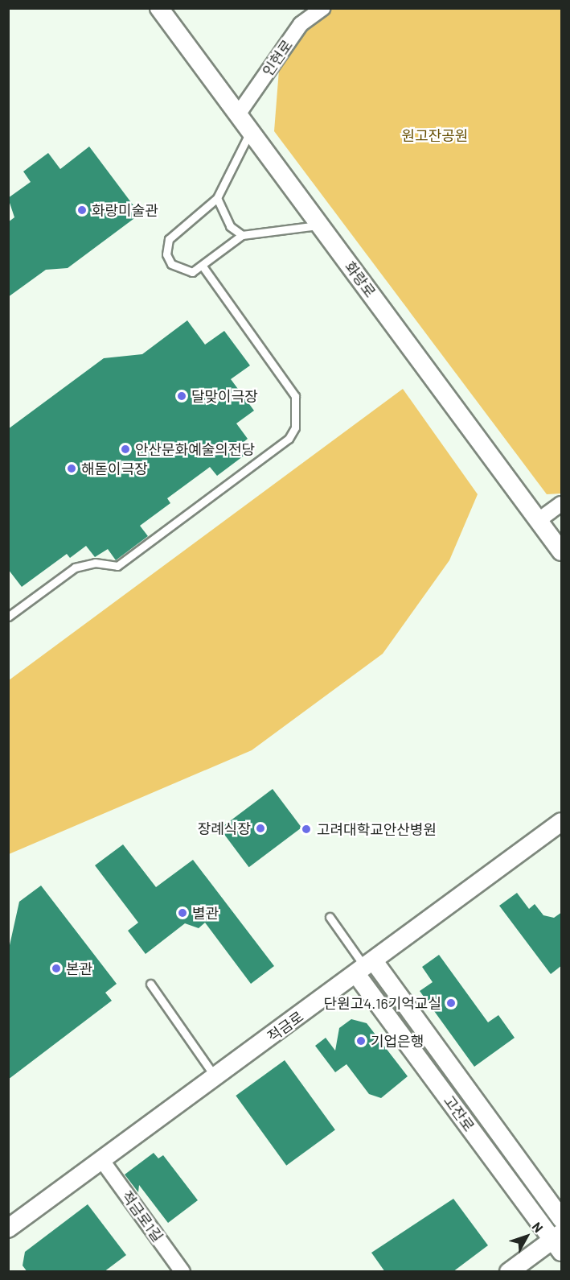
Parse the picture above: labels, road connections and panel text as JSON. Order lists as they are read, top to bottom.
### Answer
{
  "streets": {
    "street": [
      "인현로",
      "화랑로",
      "적금로",
      "고잔로",
      "적금로1길"
    ]
  },
  "crossings": [
    ["인현로", "화랑로"],
    ["적금로", "고잔로"],
    ["적금로", "적금로1길"]
  ],
  "parks": ["원고잔공원"],
  "places": [
    "화랑미술관",
    "달맞이극장",
    "안산문화예술의전당",
    "해돋이극장",
    "장례식장",
    "고려대학교안산병원",
    "별관",
    "본관",
    "단원고4.16기억교실",
    "기업은행"
  ],
  "north": "top right"
}
